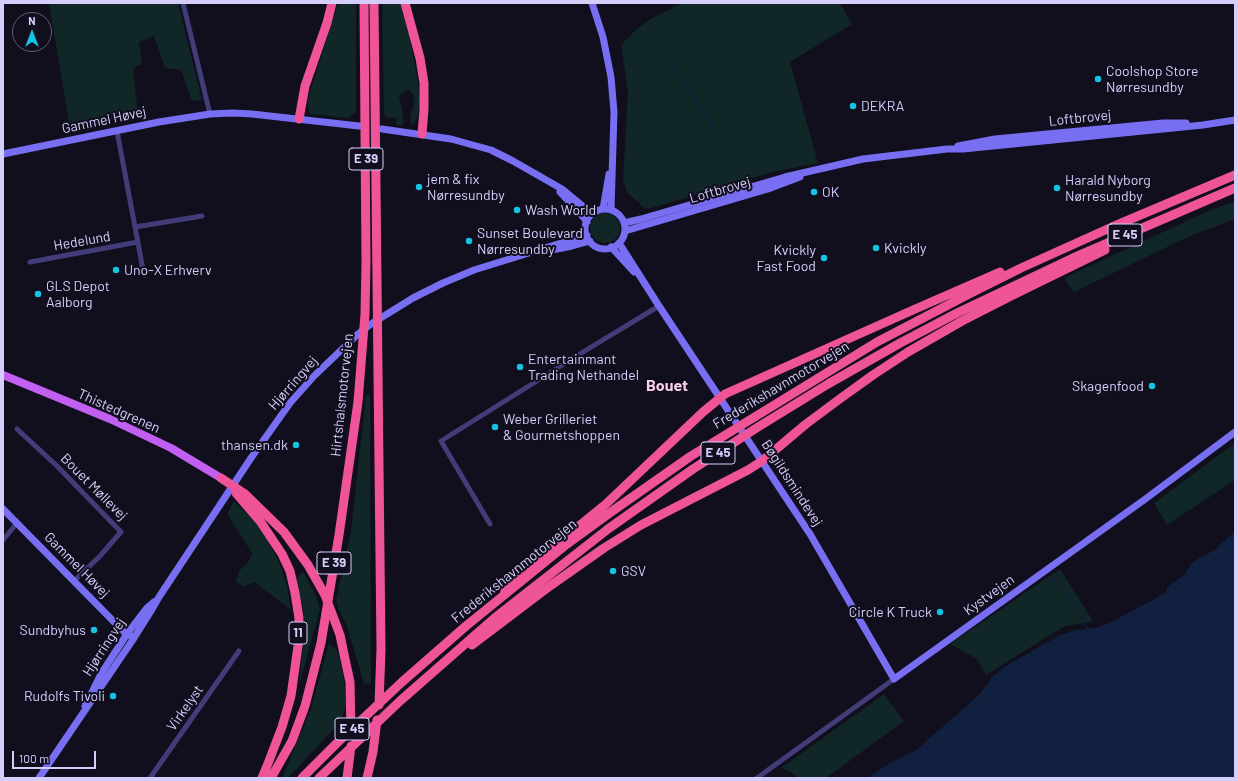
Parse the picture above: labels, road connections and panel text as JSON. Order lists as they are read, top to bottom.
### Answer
{
  "streets": {
    "highway": [
      "E 39",
      "E 45",
      "Frederikshavnmotorvejen",
      "Hirtshalsmotorvejen",
      "11"
    ],
    "main road": [
      "Loftbrovej",
      "Gammel Høvej",
      "Hjørringvej",
      "Thistedgrenen",
      "Bøgildsmindevej",
      "Kystvejen"
    ],
    "street": ["Hedelund", "Bouet Møllevej", "Virkelyst"]
  },
  "crossings": [
    ["Loftbrovej", "Hjørringvej"],
    ["Loftbrovej", "Bøgildsmindevej"],
    ["Gammel Høvej", "Hjørringvej"],
    ["Gammel Høvej", "Bouet Møllevej"],
    ["Hjørringvej", "Bøgildsmindevej"],
    ["Thistedgrenen", "11"],
    ["Bøgildsmindevej", "Kystvejen"]
  ],
  "districts": ["Bouet"],
  "places": [
    "Coolshop Store Nørresundby",
    "DEKRA",
    "jem & fix Nørresundby",
    "Harald Nyborg Nørresundby",
    "OK",
    "Wash World",
    "Sunset Boulevard Nørresundby",
    "Kvickly",
    "Kvickly Fast Food",
    "Uno-X Erhverv",
    "GLS Depot Aalborg",
    "Entertainmant Trading Nethandel",
    "Skagenfood",
    "Weber Grilleriet & Gourmetshoppen",
    "thansen.dk",
    "GSV",
    "Circle K Truck",
    "Sundbyhus",
    "Rudolfs Tivoli"
  ],
  "scale_bar": "100 m",
  "north": "top"
}
